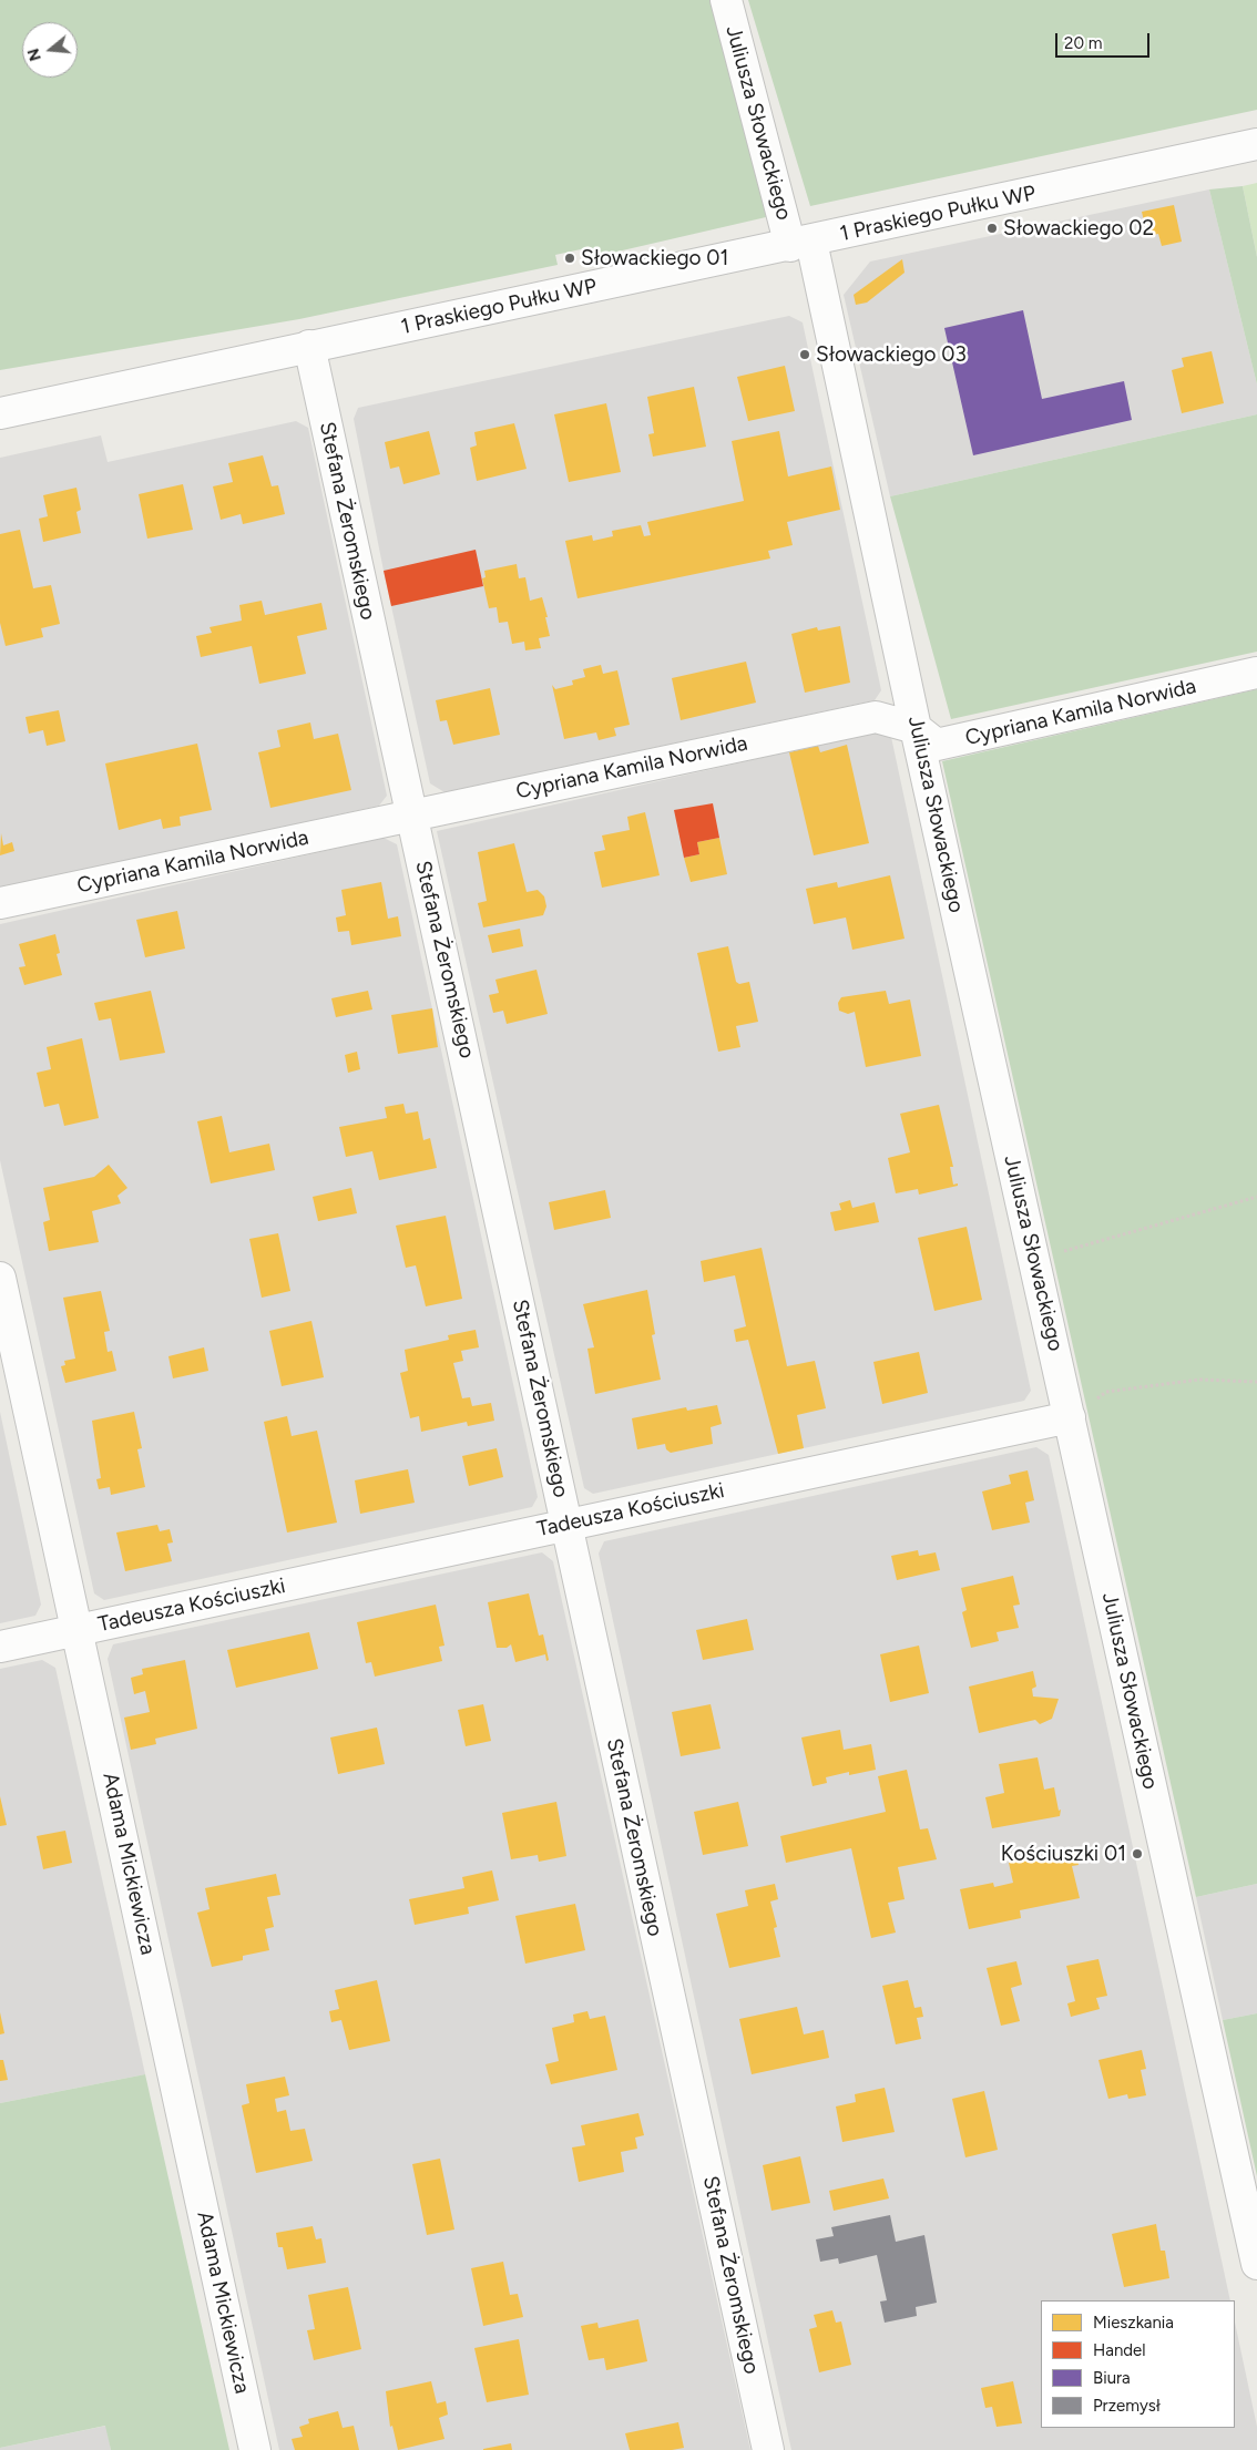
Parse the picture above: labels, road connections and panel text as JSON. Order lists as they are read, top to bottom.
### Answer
{
  "streets": {
    "street": [
      "Juliusza Słowackiego",
      "1 Praskiego Pułku WP",
      "Stefana Żeromskiego",
      "Cypriana Kamila Norwida",
      "Tadeusza Kościuszki",
      "Adama Mickiewicza"
    ]
  },
  "crossings": [
    ["Juliusza Słowackiego", "1 Praskiego Pułku WP"],
    ["Juliusza Słowackiego", "Cypriana Kamila Norwida"],
    ["Juliusza Słowackiego", "Tadeusza Kościuszki"],
    ["1 Praskiego Pułku WP", "Stefana Żeromskiego"],
    ["Stefana Żeromskiego", "Cypriana Kamila Norwida"],
    ["Stefana Żeromskiego", "Tadeusza Kościuszki"],
    ["Tadeusza Kościuszki", "Adama Mickiewicza"]
  ],
  "places": [
    "Słowackiego 02",
    "Słowackiego 01",
    "Słowackiego 03",
    "Kościuszki 01"
  ],
  "legend": [
    "Mieszkania",
    "Handel",
    "Biura",
    "Przemysł"
  ],
  "scale_bar": "20 m",
  "north": "left"
}
